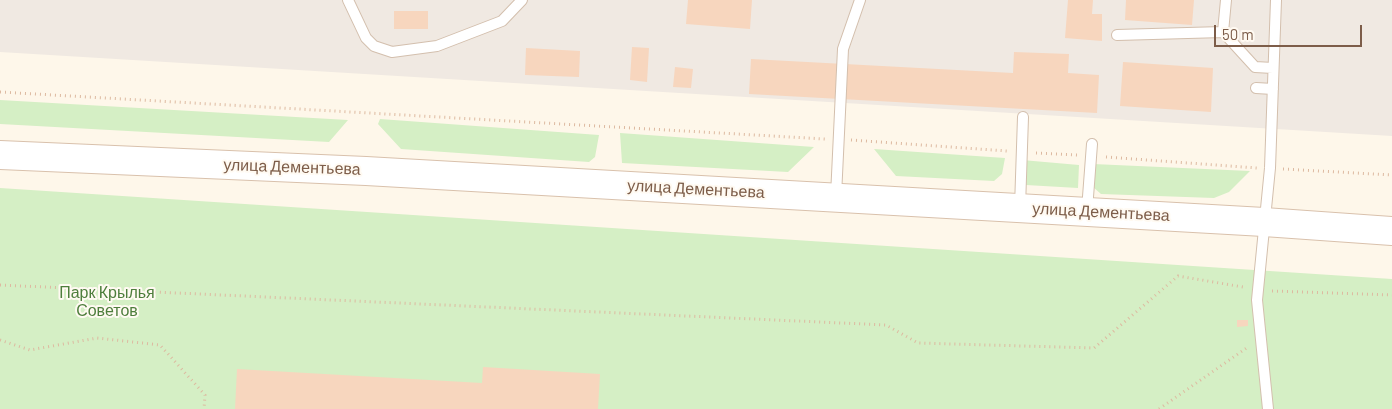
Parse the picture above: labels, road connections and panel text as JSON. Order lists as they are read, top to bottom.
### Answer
{
  "streets": {
    "main road": ["улица Дементьева"]
  },
  "parks": ["Парк Крылья Советов"],
  "scale_bar": "50 m"
}
